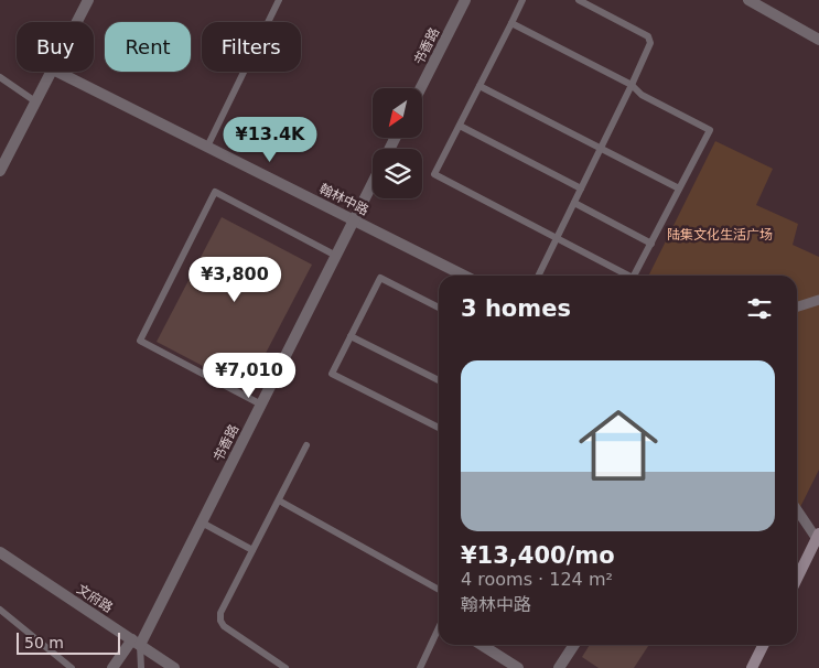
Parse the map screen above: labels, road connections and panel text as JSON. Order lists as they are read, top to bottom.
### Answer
{
  "streets": {
    "street": ["书香路", "翰林中路", "文府路"]
  },
  "crossings": [
    ["书香路", "翰林中路"],
    ["书香路", "文府路"]
  ],
  "parks": ["陆集文化生活广场"],
  "scale_bar": "50 m",
  "north": "bottom left",
  "page": {
    "chip": ["Buy", "Rent", "Filters"],
    "price": ["¥13.4K", "¥3,800", "¥7,010"],
    "heading": "3 homes",
    "list": [
      {
        "name": "¥13,400/mo",
        "note": "4 rooms · 124 m² · 翰林中路"
      }
    ],
    "scale": "50 m"
  }
}
